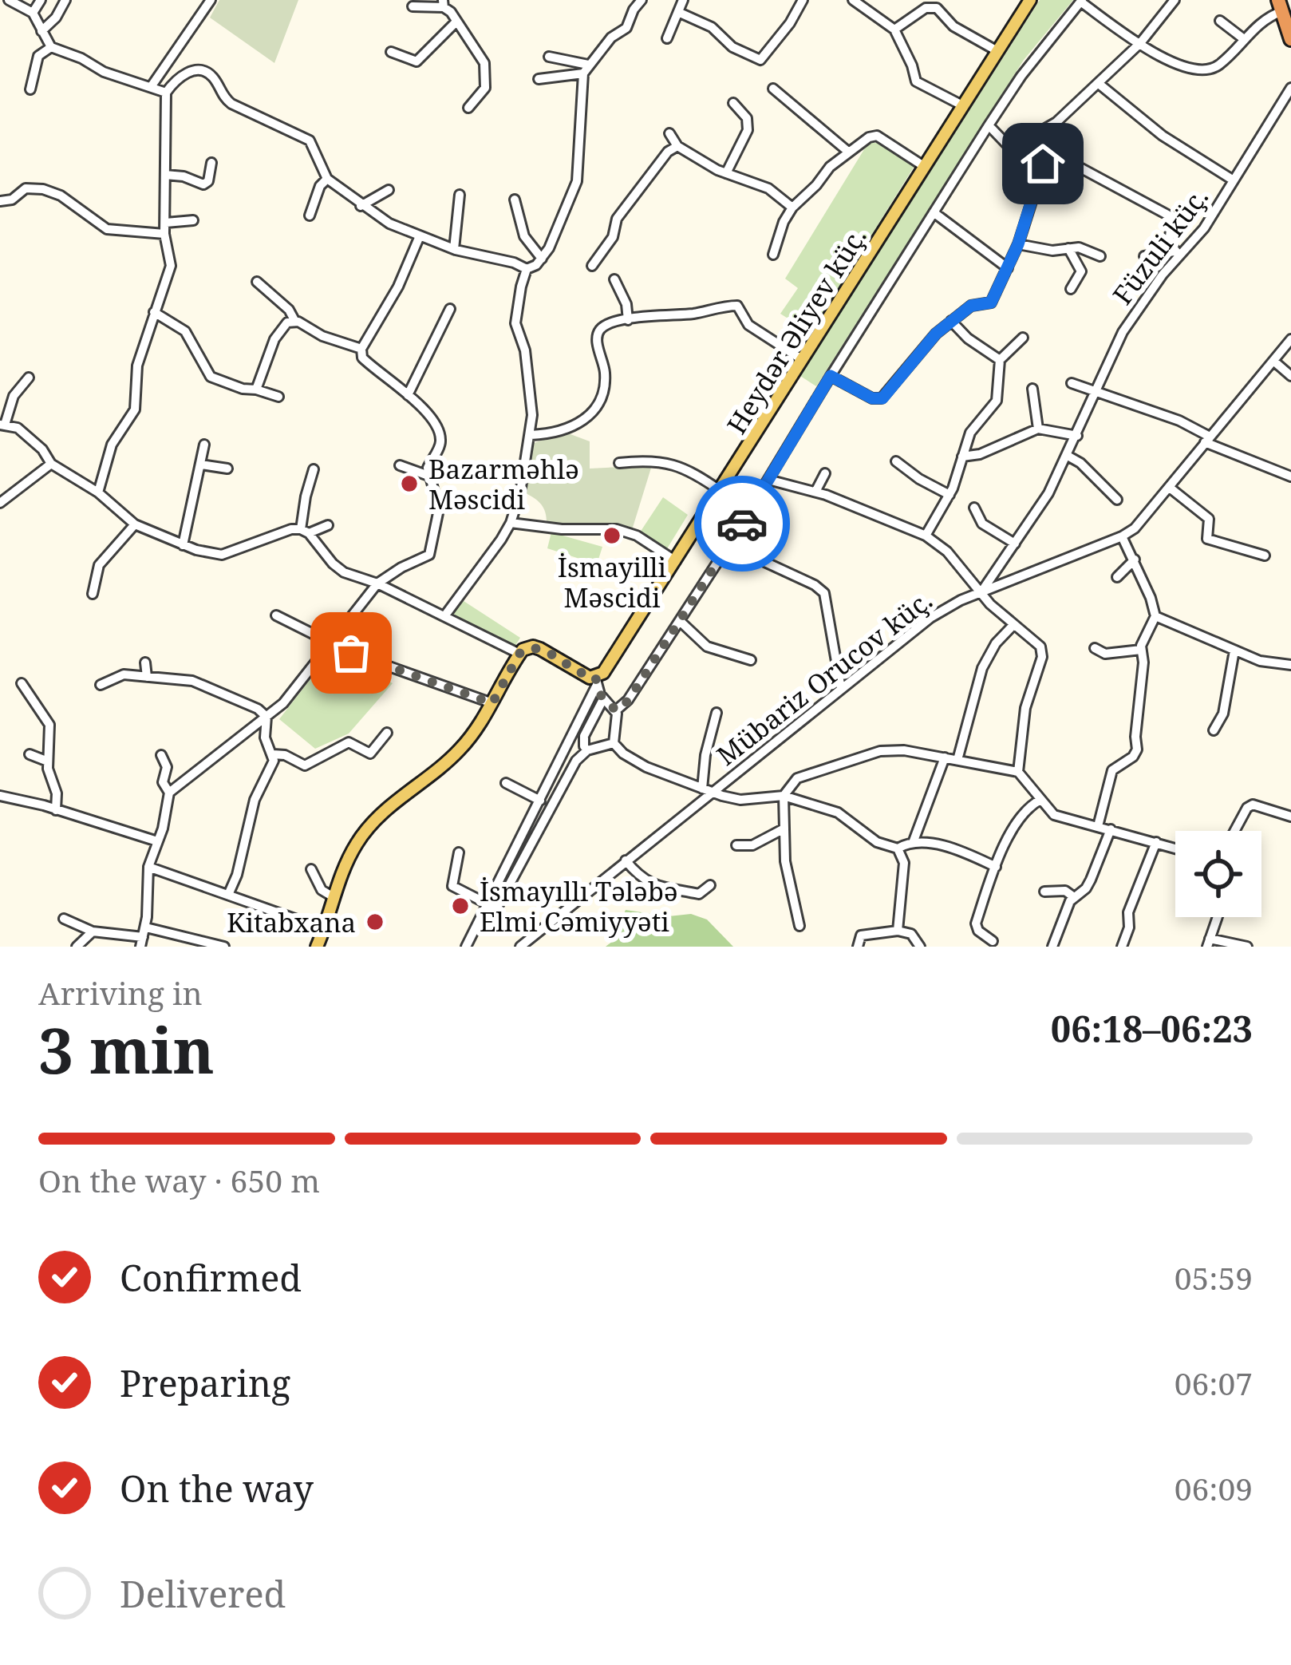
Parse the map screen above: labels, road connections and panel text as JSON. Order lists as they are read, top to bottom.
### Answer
{
  "streets": {
    "main road": ["Heydər Əliyev küç."],
    "street": ["Füzuli küç.", "Mübariz Orucov küç."]
  },
  "crossings": [
    ["Füzuli küç.", "Mübariz Orucov küç."]
  ],
  "places": [
    "Bazarməhlə Məscidi",
    "İsmayilli Məscidi",
    "İsmayıllı Tələbə Elmi Cəmiyyəti",
    "Kitabxana"
  ],
  "page": {
    "heading": ["3 min", "Arriving in", "06:18–06:23"],
    "bar": "On the way · 650 m",
    "list": [
      ["Confirmed", "05:59"],
      ["Preparing", "06:07"],
      ["On the way", "06:09"],
      "Delivered"
    ]
  }
}
